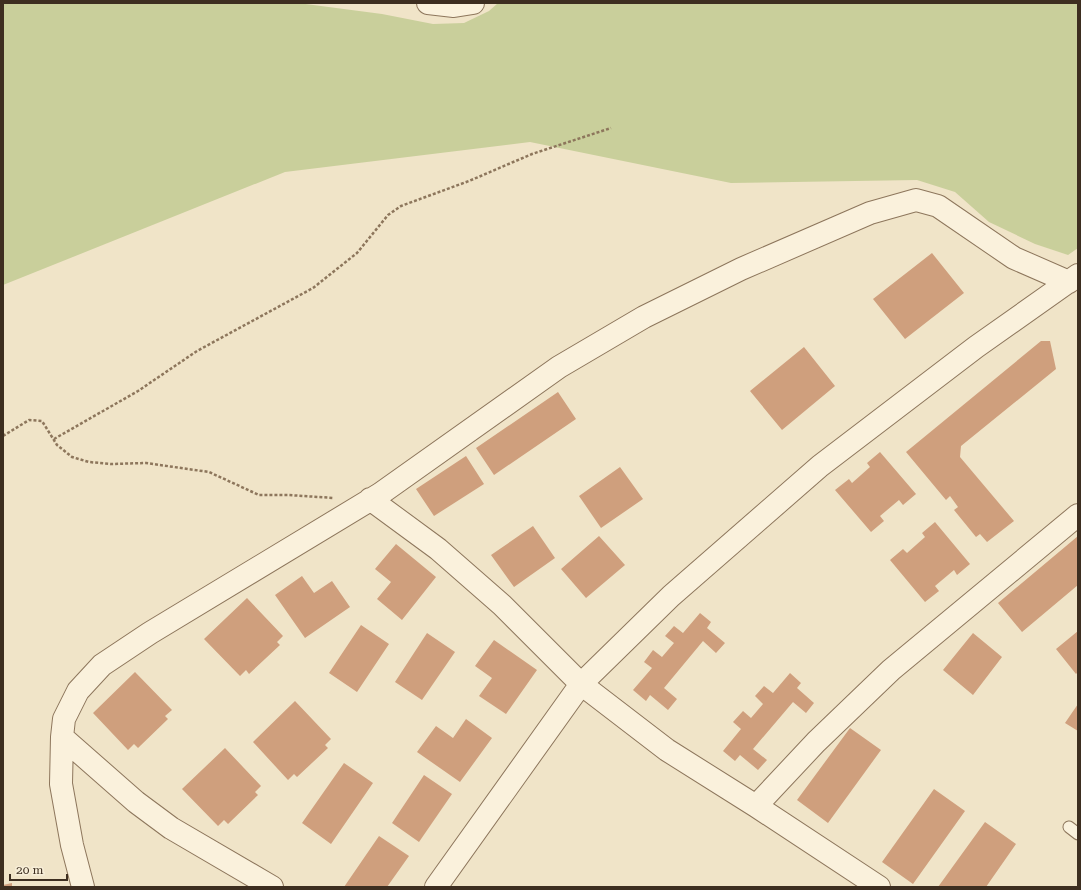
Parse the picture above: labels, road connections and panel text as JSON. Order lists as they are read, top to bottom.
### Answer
{
  "scale_bar": "20 m"
}
